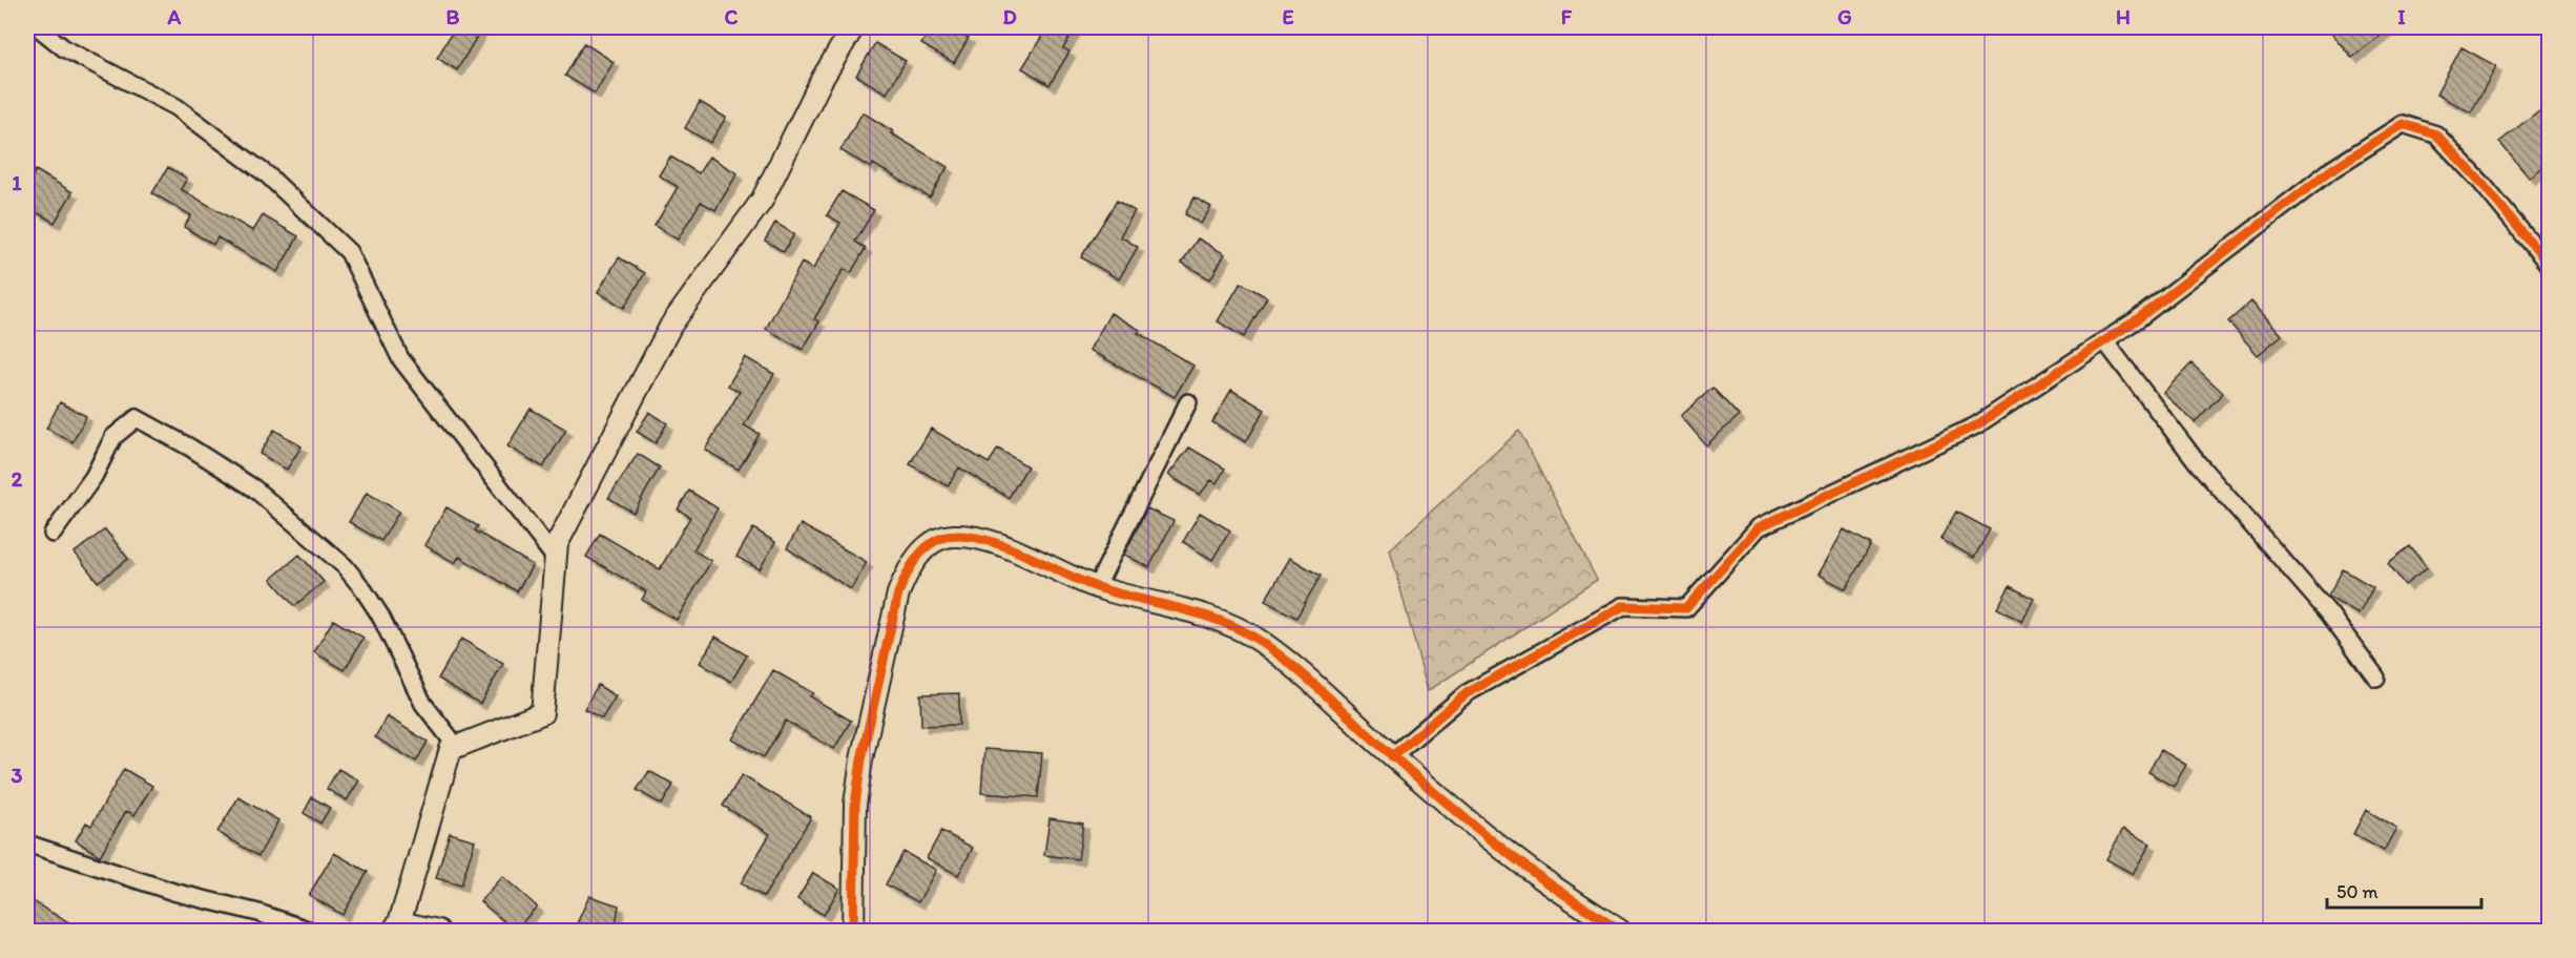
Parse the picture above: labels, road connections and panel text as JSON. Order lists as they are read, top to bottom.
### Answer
{
  "scale_bar": "50 m",
  "grid": {
    "columns": [
      "A",
      "B",
      "C",
      "D",
      "E",
      "F",
      "G",
      "H",
      "I"
    ],
    "rows": ["1", "2", "3"]
  }
}
